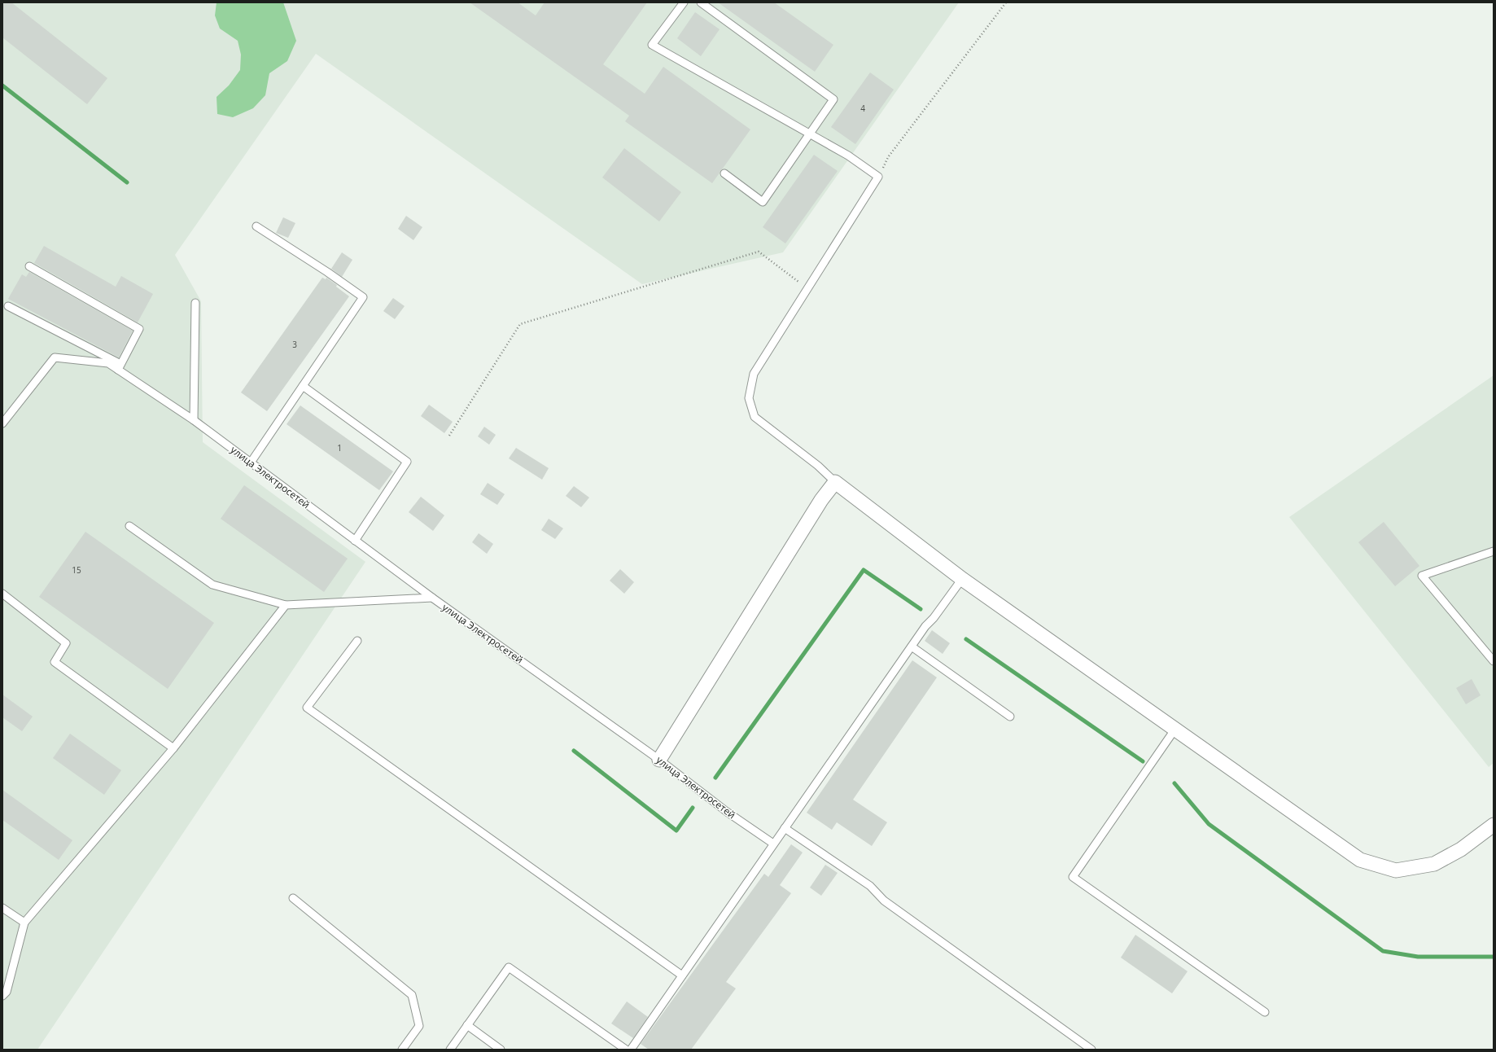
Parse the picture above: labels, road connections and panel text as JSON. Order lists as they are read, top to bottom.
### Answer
{
  "streets": {
    "lane": ["улица Электросетей"]
  },
  "house_numbers": [
    "4",
    "3",
    "1",
    "15"
  ]
}
